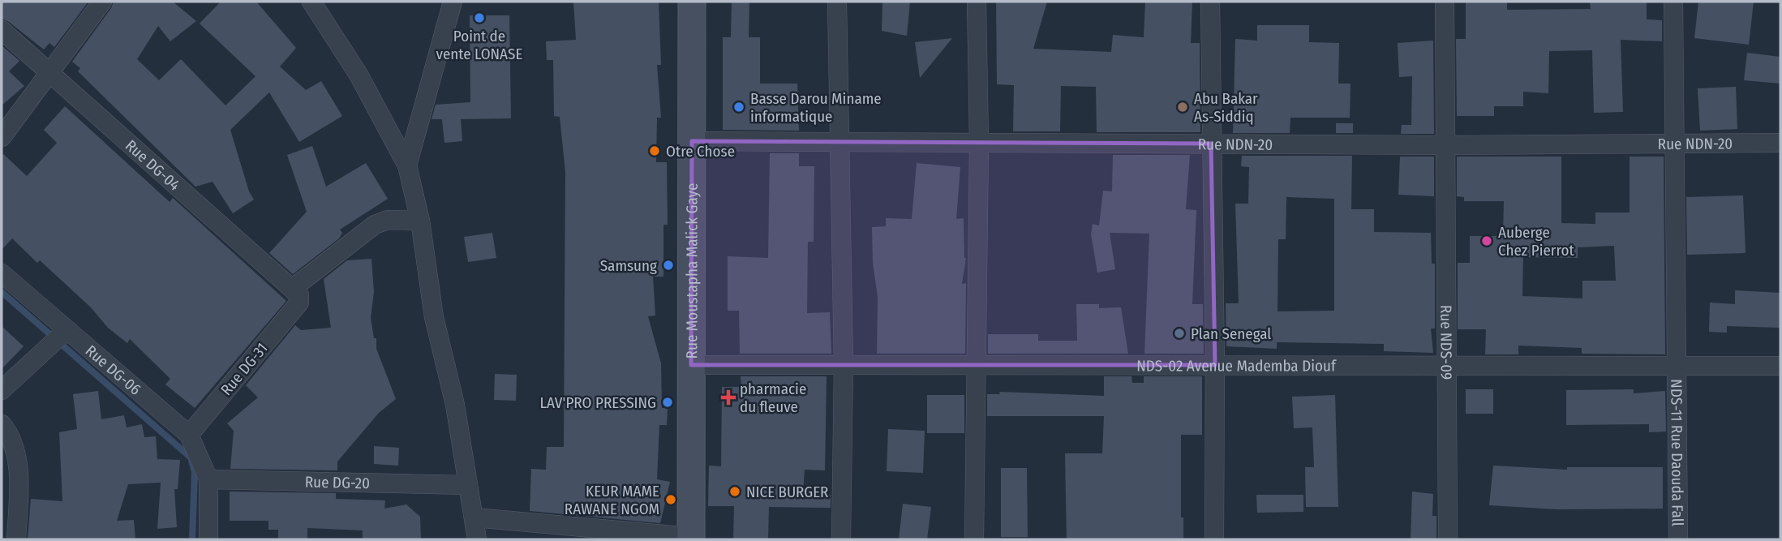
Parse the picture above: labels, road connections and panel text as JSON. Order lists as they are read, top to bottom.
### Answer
{
  "streets": {
    "street": [
      "Rue NDN-20",
      "Rue DG-04",
      "Rue Moustapha Malick Gaye",
      "Rue NDS-09",
      "NDS-02 Avenue Mademba Diouf",
      "Rue DG-31",
      "Rue DG-06",
      "NDS-11 Rue Daouda Fall",
      "Rue DG-20"
    ]
  },
  "crossings": [
    ["Rue NDN-20", "Rue Moustapha Malick Gaye"],
    ["Rue NDN-20", "Rue NDS-09"],
    ["Rue NDN-20", "NDS-11 Rue Daouda Fall"],
    ["Rue DG-04", "Rue DG-31"],
    ["Rue Moustapha Malick Gaye", "NDS-02 Avenue Mademba Diouf"],
    ["Rue NDS-09", "NDS-02 Avenue Mademba Diouf"],
    ["NDS-02 Avenue Mademba Diouf", "NDS-11 Rue Daouda Fall"],
    ["Rue DG-31", "Rue DG-06"],
    ["Rue DG-06", "Rue DG-20"]
  ],
  "places": {
    "other": [
      "Point de vente LONASE",
      "Basse Darou Miname informatique",
      "Abu Bakar As-Siddiq",
      "Otre Chose",
      "Auberge Chez Pierrot",
      "Samsung",
      "Plan Senegal",
      "LAV'PRO PRESSING",
      "NICE BURGER",
      "KEUR MAME RAWANE NGOM"
    ],
    "health": ["pharmacie du fleuve"]
  }
}
